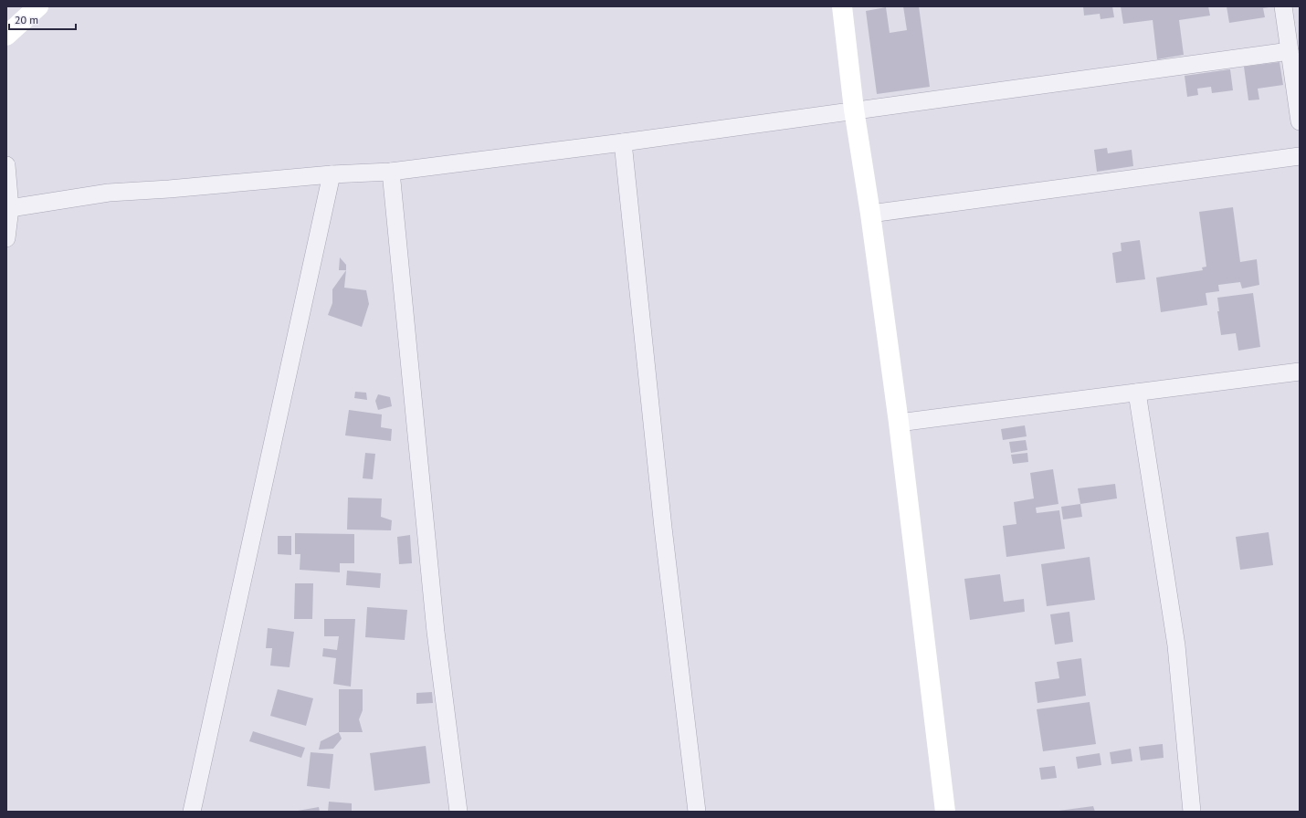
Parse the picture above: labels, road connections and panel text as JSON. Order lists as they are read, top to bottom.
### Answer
{
  "scale_bar": "20 m"
}
